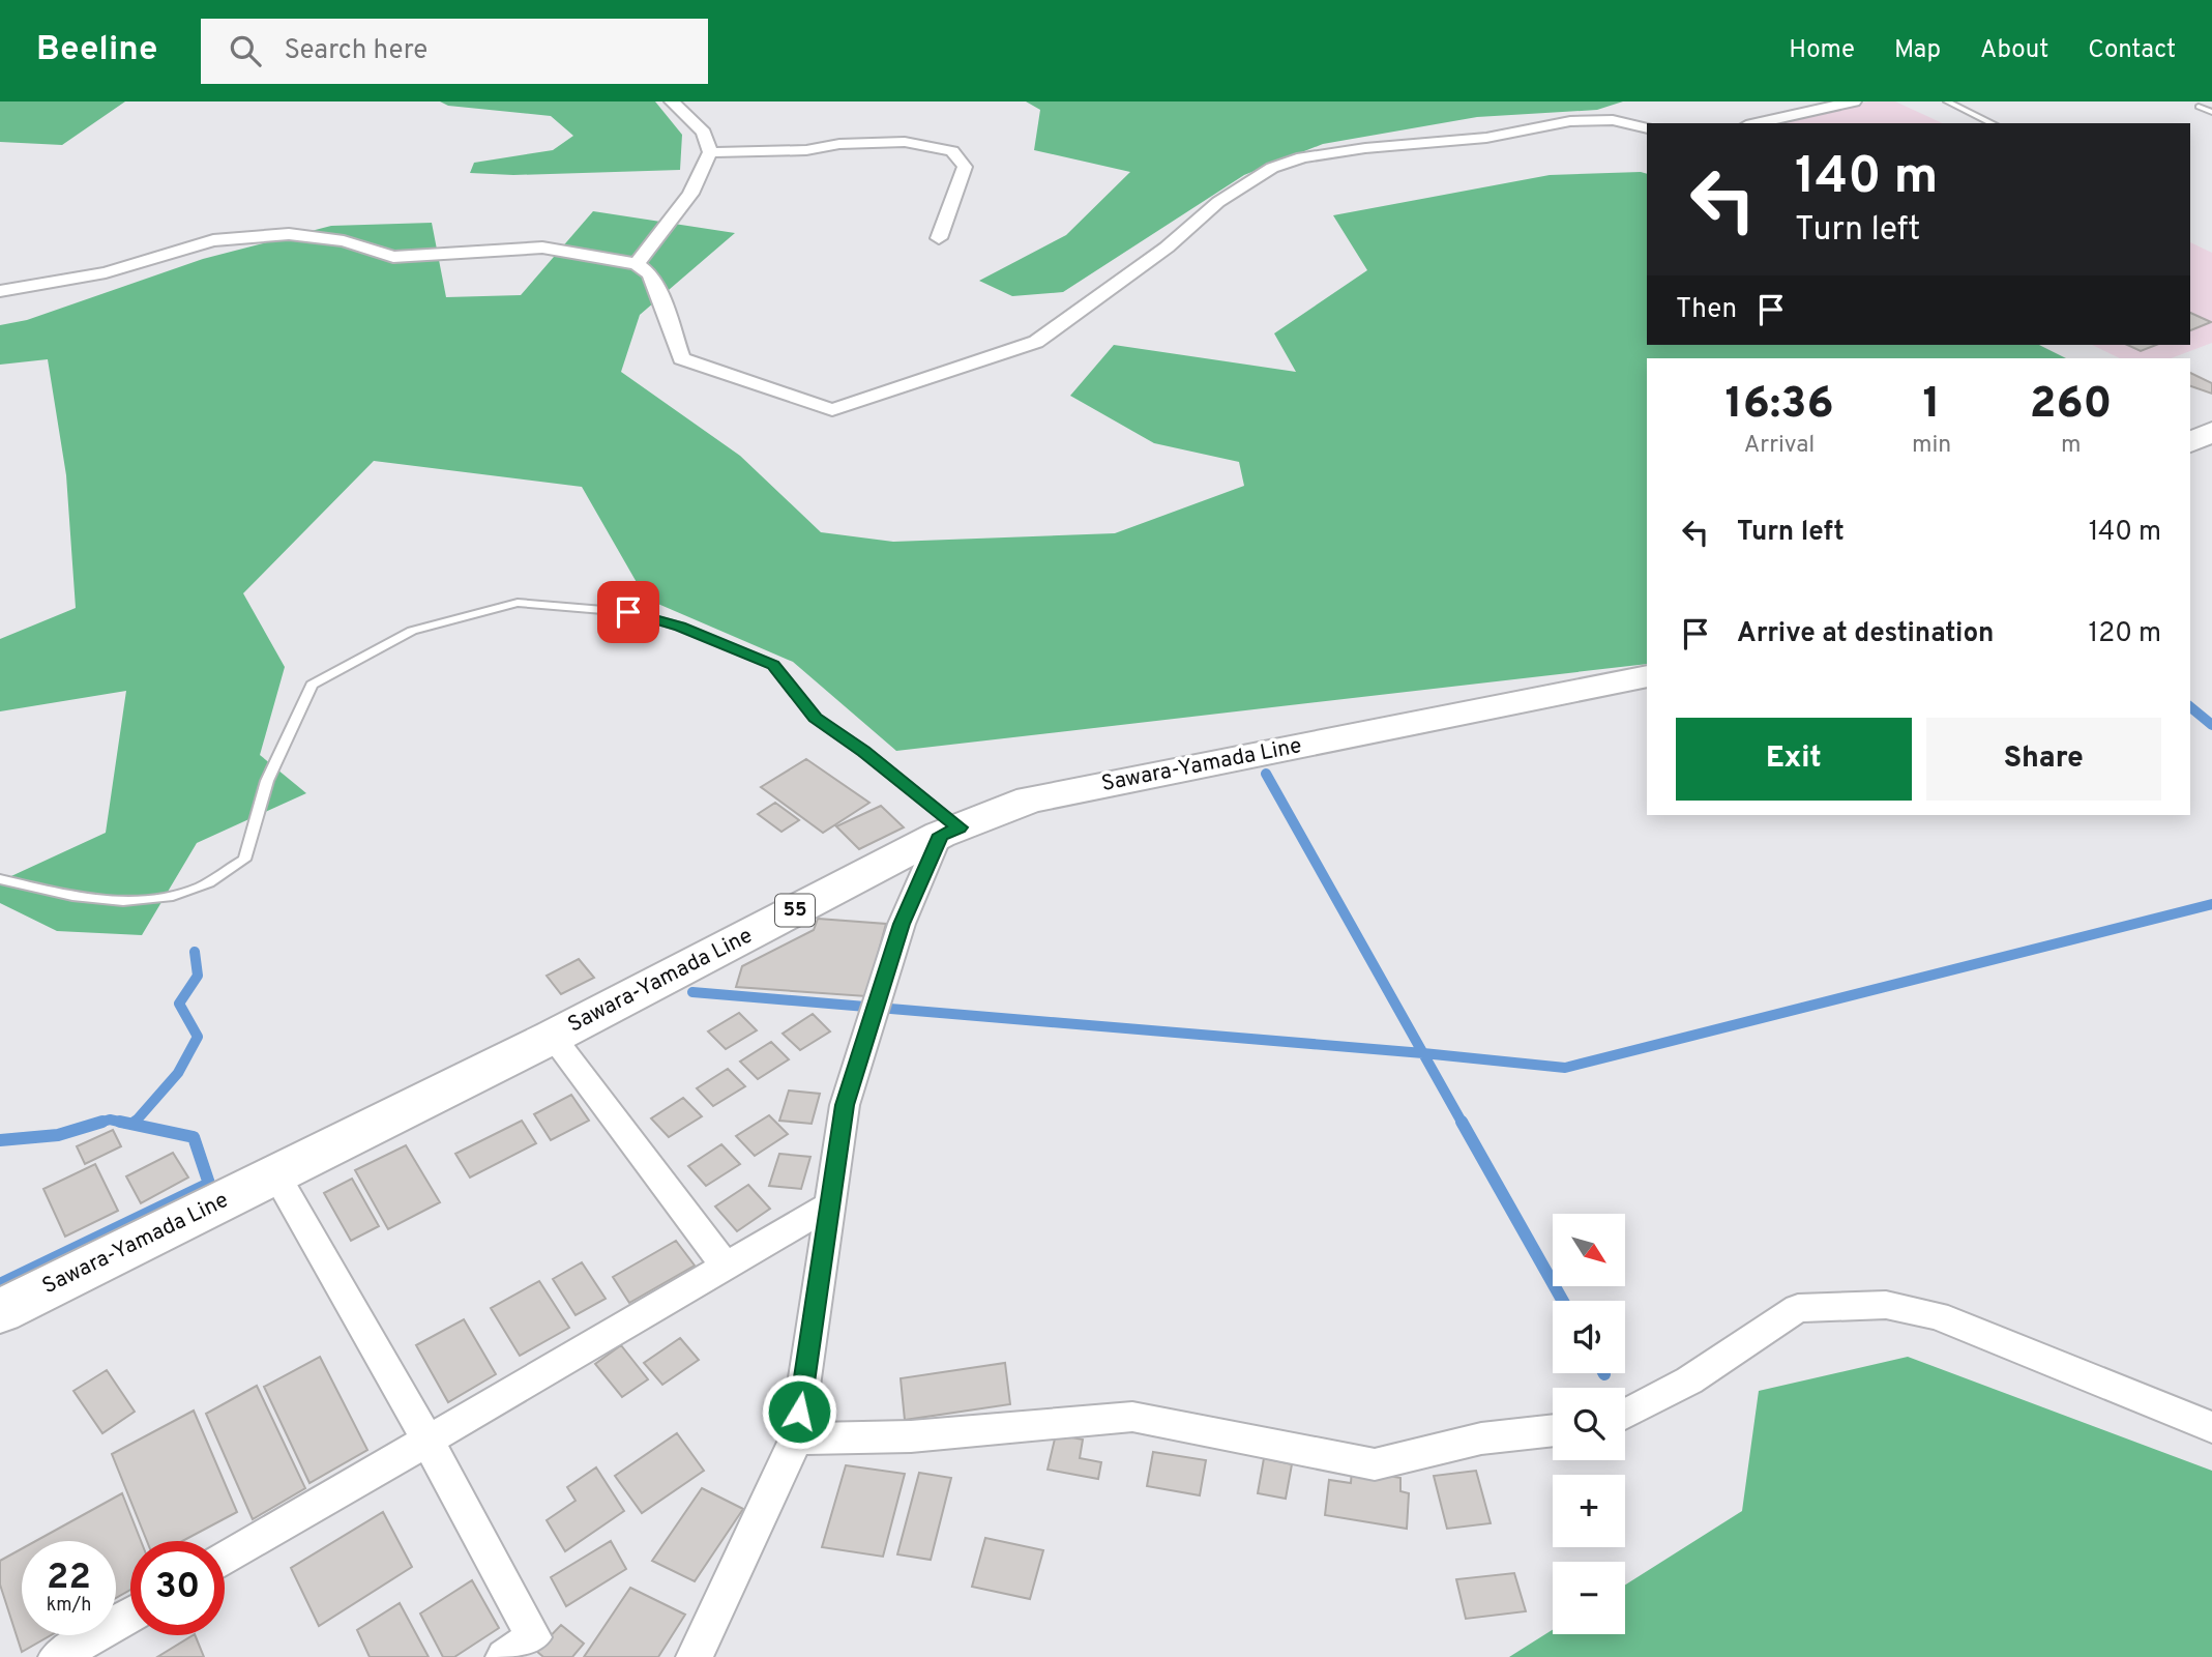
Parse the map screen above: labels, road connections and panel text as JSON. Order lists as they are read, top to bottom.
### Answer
{
  "streets": {
    "main road": ["Sawara-Yamada Line", "55"]
  },
  "north": "bottom right",
  "page": {
    "header": "Beeline",
    "search": "Search here",
    "nav": [
      "Home",
      "Map",
      "About",
      "Contact"
    ],
    "turn": ["140 m", "Turn left"],
    "then": "Then",
    "eta": [
      "16:36",
      "Arrival",
      "1",
      "min",
      "260",
      "m"
    ],
    "list": [
      {
        "name": "Turn left",
        "value": "140 m"
      },
      {
        "name": "Arrive at destination",
        "value": "120 m"
      }
    ],
    "buttons": ["Exit", "Share"],
    "map_buttons": ["+", "−"],
    "speed": "22 km/h",
    "limit": "30"
  }
}
